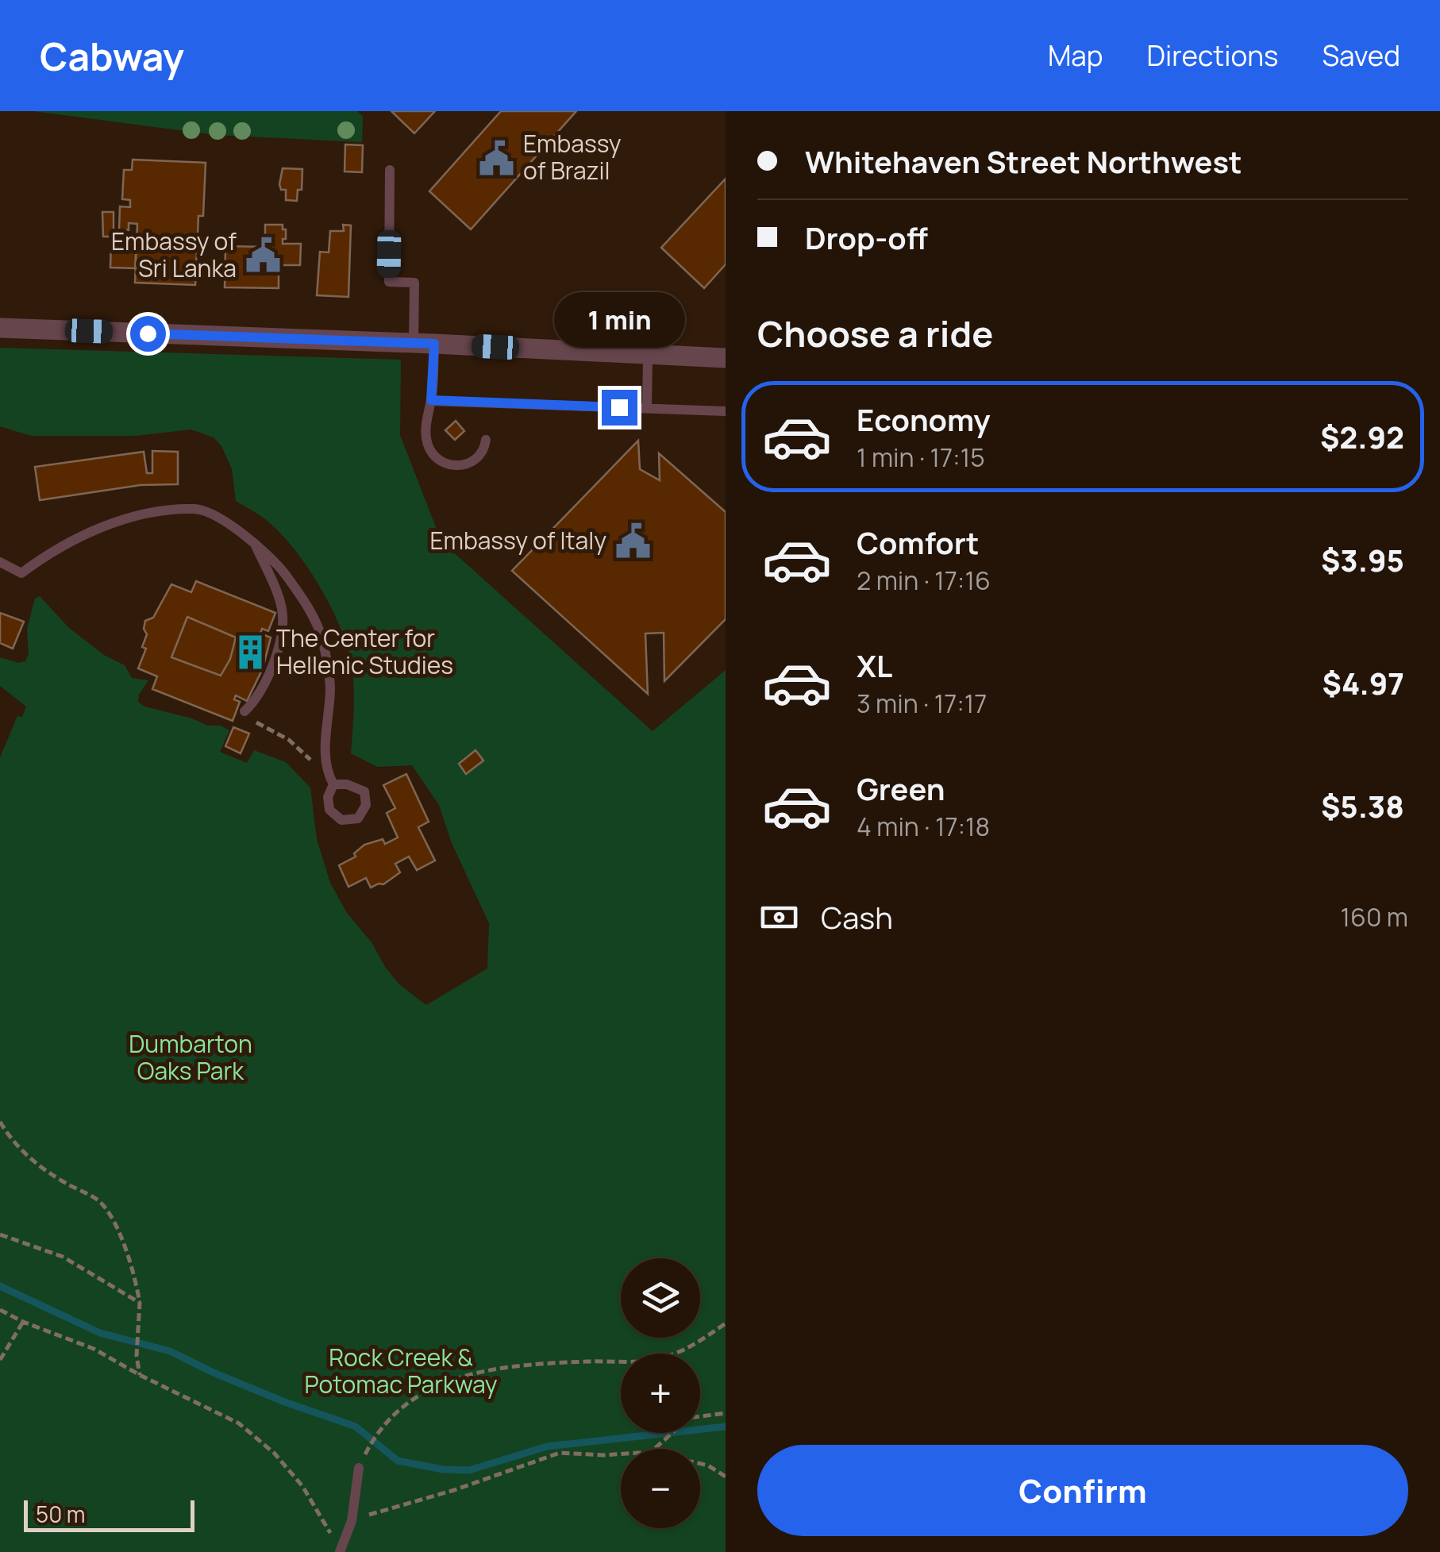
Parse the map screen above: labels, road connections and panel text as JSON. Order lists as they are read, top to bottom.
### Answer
{
  "parks": ["Dumbarton Oaks Park", "Rock Creek & Potomac Parkway"],
  "places": {
    "public building": ["Embassy of Brazil", "Embassy of Sri Lanka", "Embassy of Italy"],
    "building": ["The Center for Hellenic Studies"]
  },
  "scale_bar": "50 m",
  "page": {
    "header": "Cabway",
    "nav": ["Map", "Directions", "Saved"],
    "banner": ["Whitehaven Street Northwest", "Drop-off"],
    "heading": "Choose a ride",
    "bubble": "1 min",
    "list": [
      {
        "name": "Economy",
        "note": "1 min · 17:15",
        "value": "$2.92"
      },
      {
        "name": "Comfort",
        "note": "2 min · 17:16",
        "value": "$3.95"
      },
      {
        "name": "XL",
        "note": "3 min · 17:17",
        "value": "$4.97"
      },
      {
        "name": "Green",
        "note": "4 min · 17:18",
        "value": "$5.38"
      }
    ],
    "pay": ["Cash", "160 m"],
    "map_buttons": ["+", "−"],
    "buttons": "Confirm",
    "scale": "50 m"
  }
}
